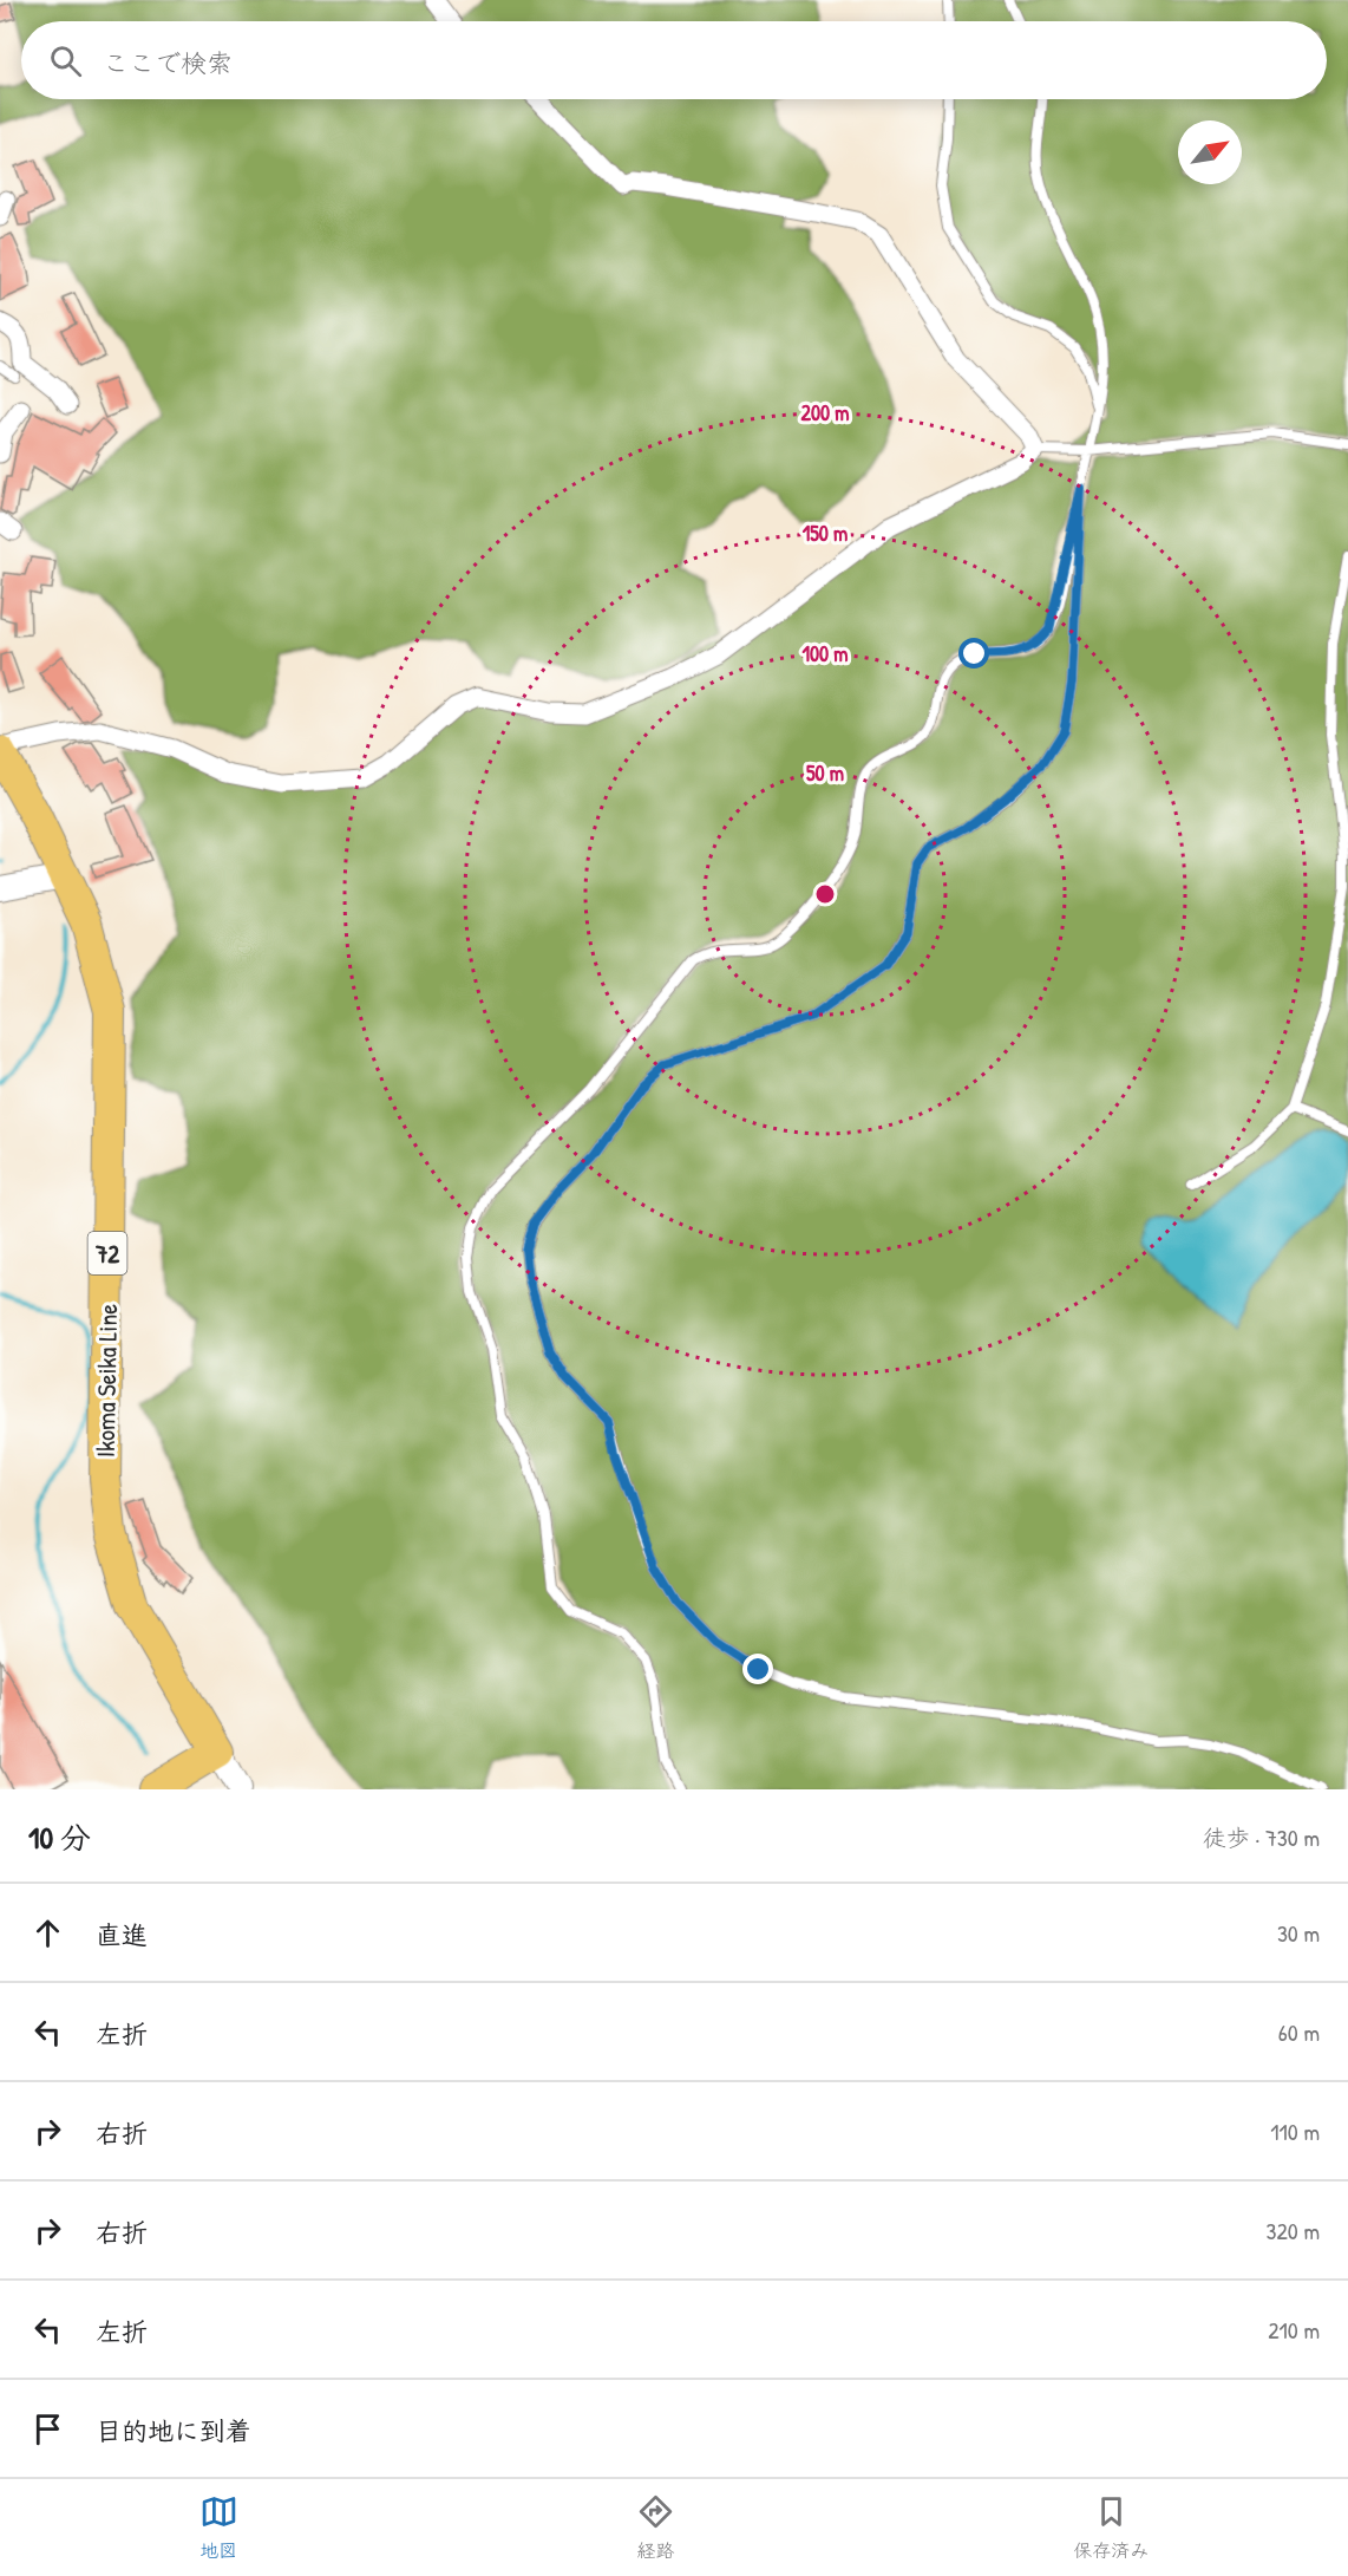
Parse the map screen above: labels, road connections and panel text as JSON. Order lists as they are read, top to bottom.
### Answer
{
  "streets": {
    "main road": ["72", "Ikoma Seika Line"]
  },
  "north": "top right",
  "page": {
    "search": "ここで検索",
    "heading": ["10 分", "徒歩 · 730 m"],
    "list": [
      ["直進", "30 m"],
      ["左折", "60 m"],
      ["右折", "110 m"],
      ["右折", "320 m"],
      ["左折", "210 m"],
      "目的地に到着"
    ],
    "nav": ["地図", "経路", "保存済み"]
  },
  "rings": [
    "200 m",
    "150 m",
    "100 m",
    "50 m"
  ]
}
